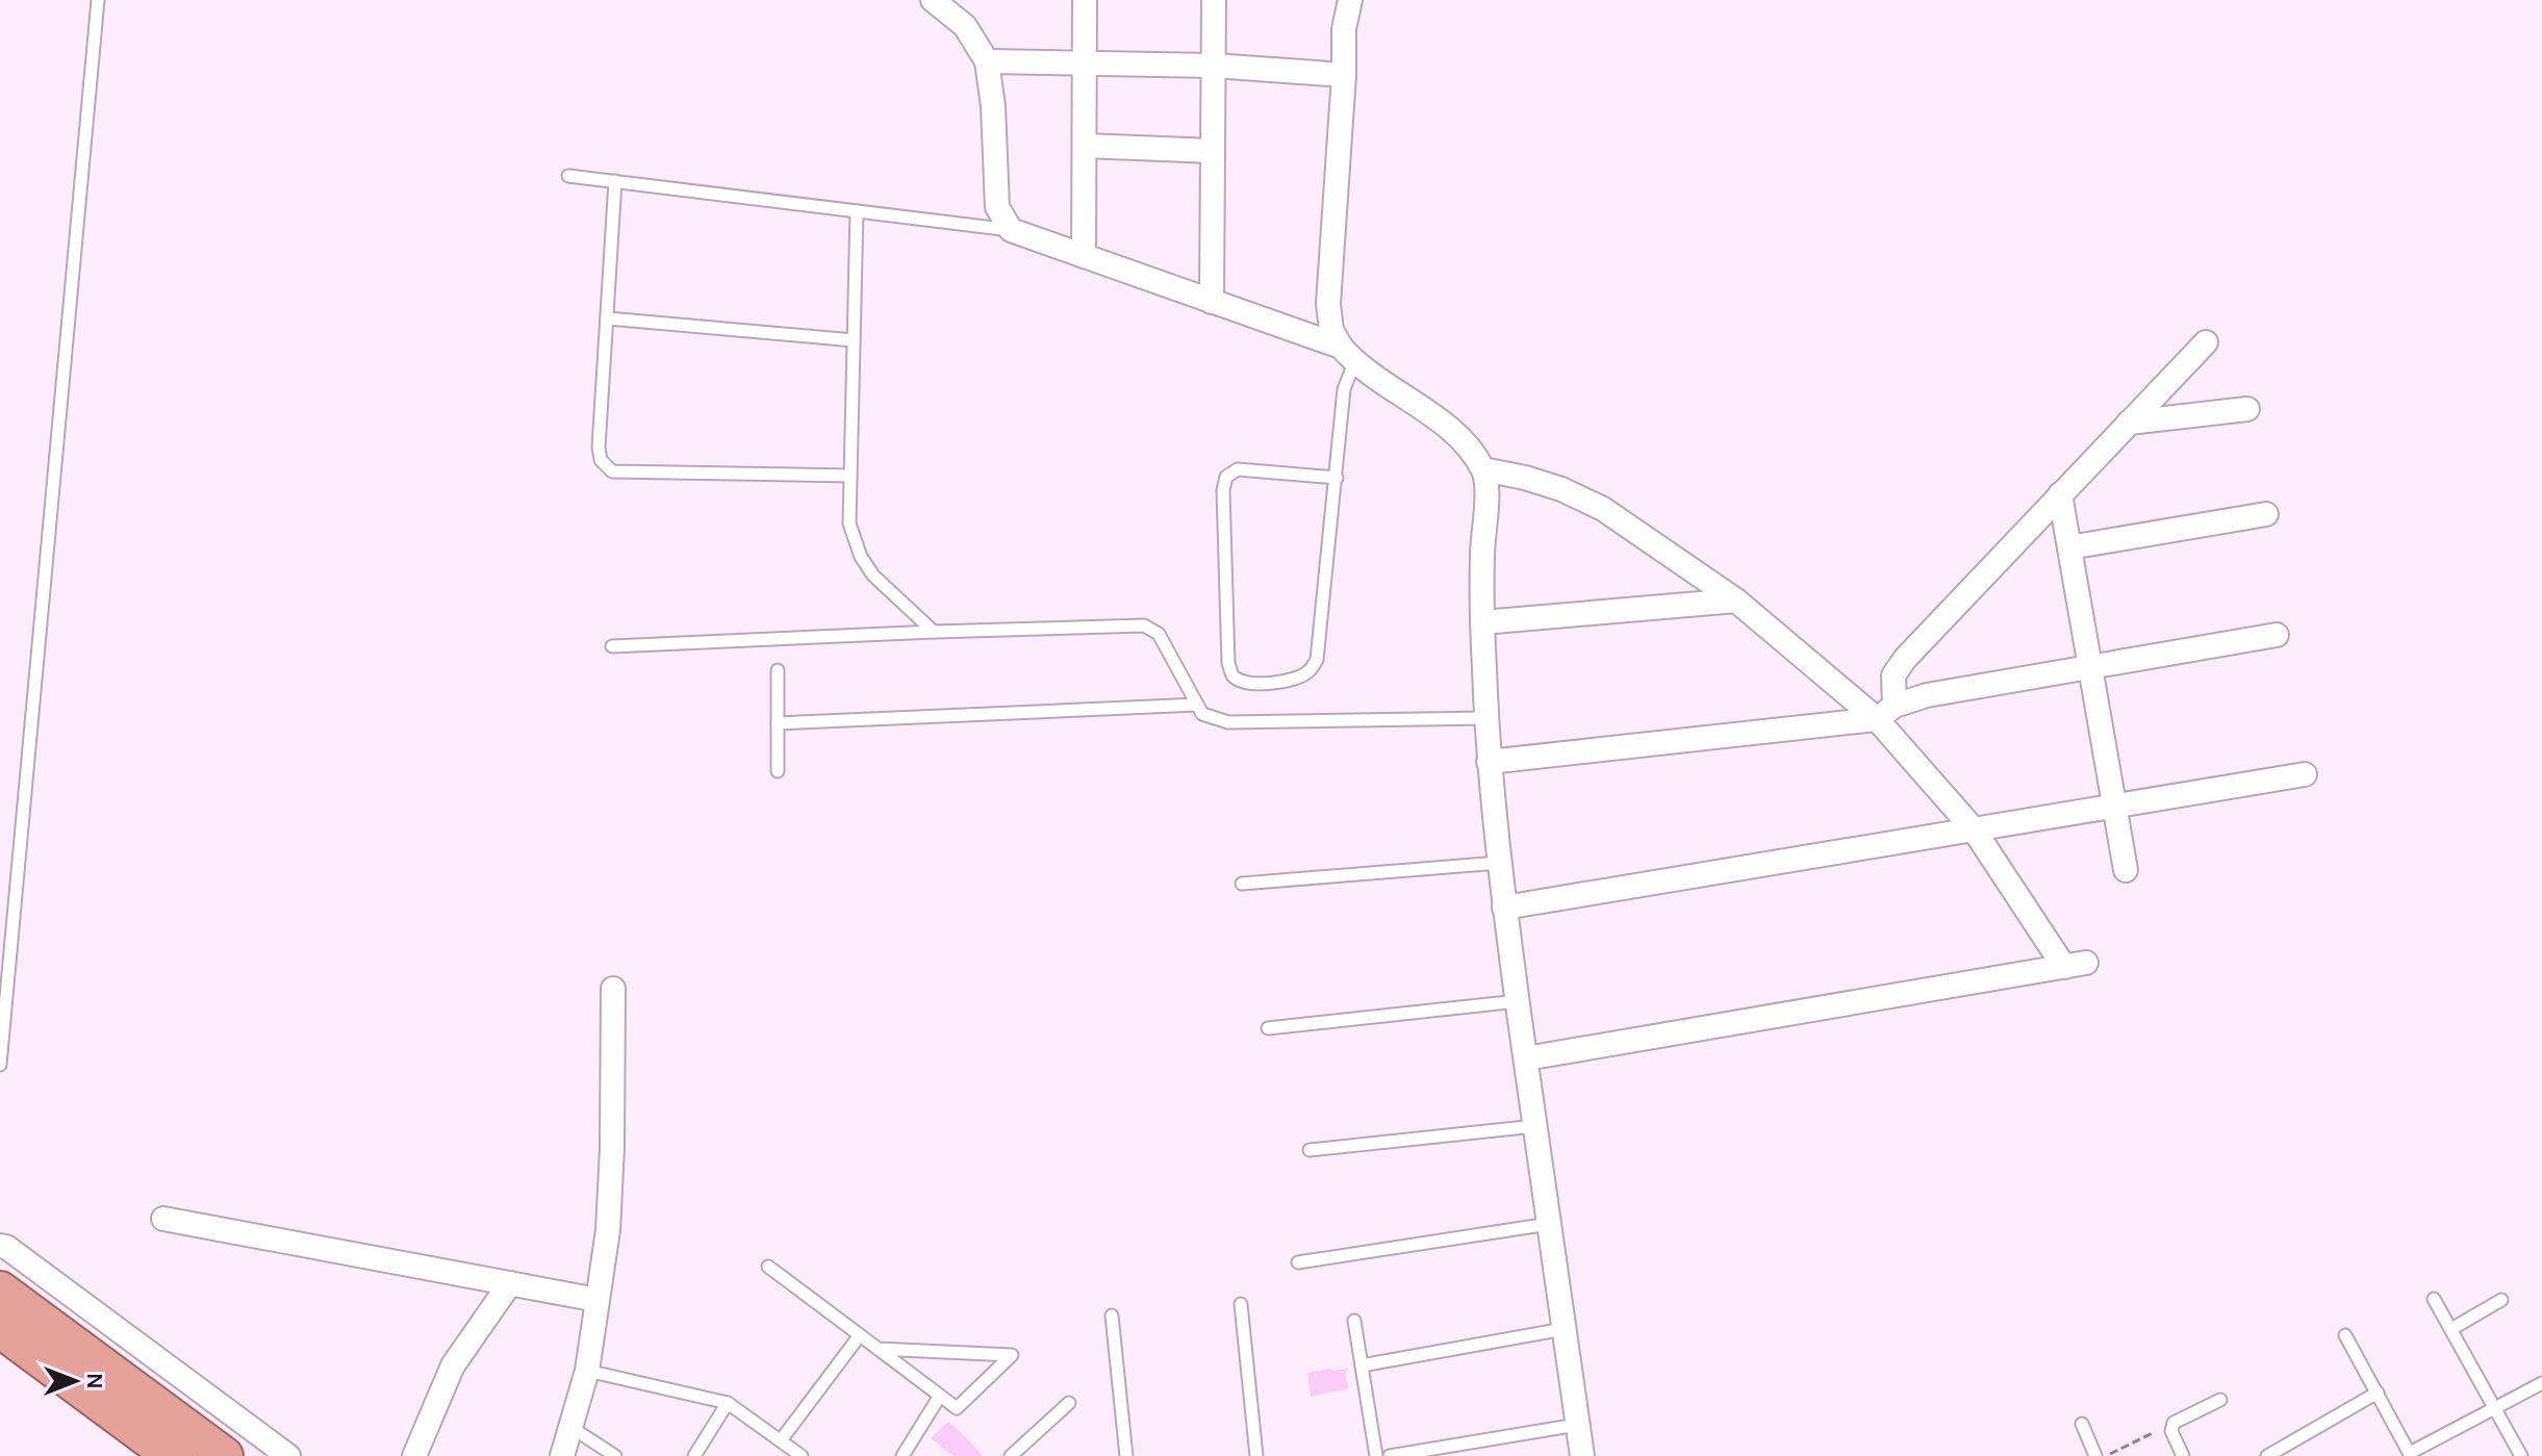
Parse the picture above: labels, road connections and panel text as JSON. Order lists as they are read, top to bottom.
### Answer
{
  "north": "right"
}
